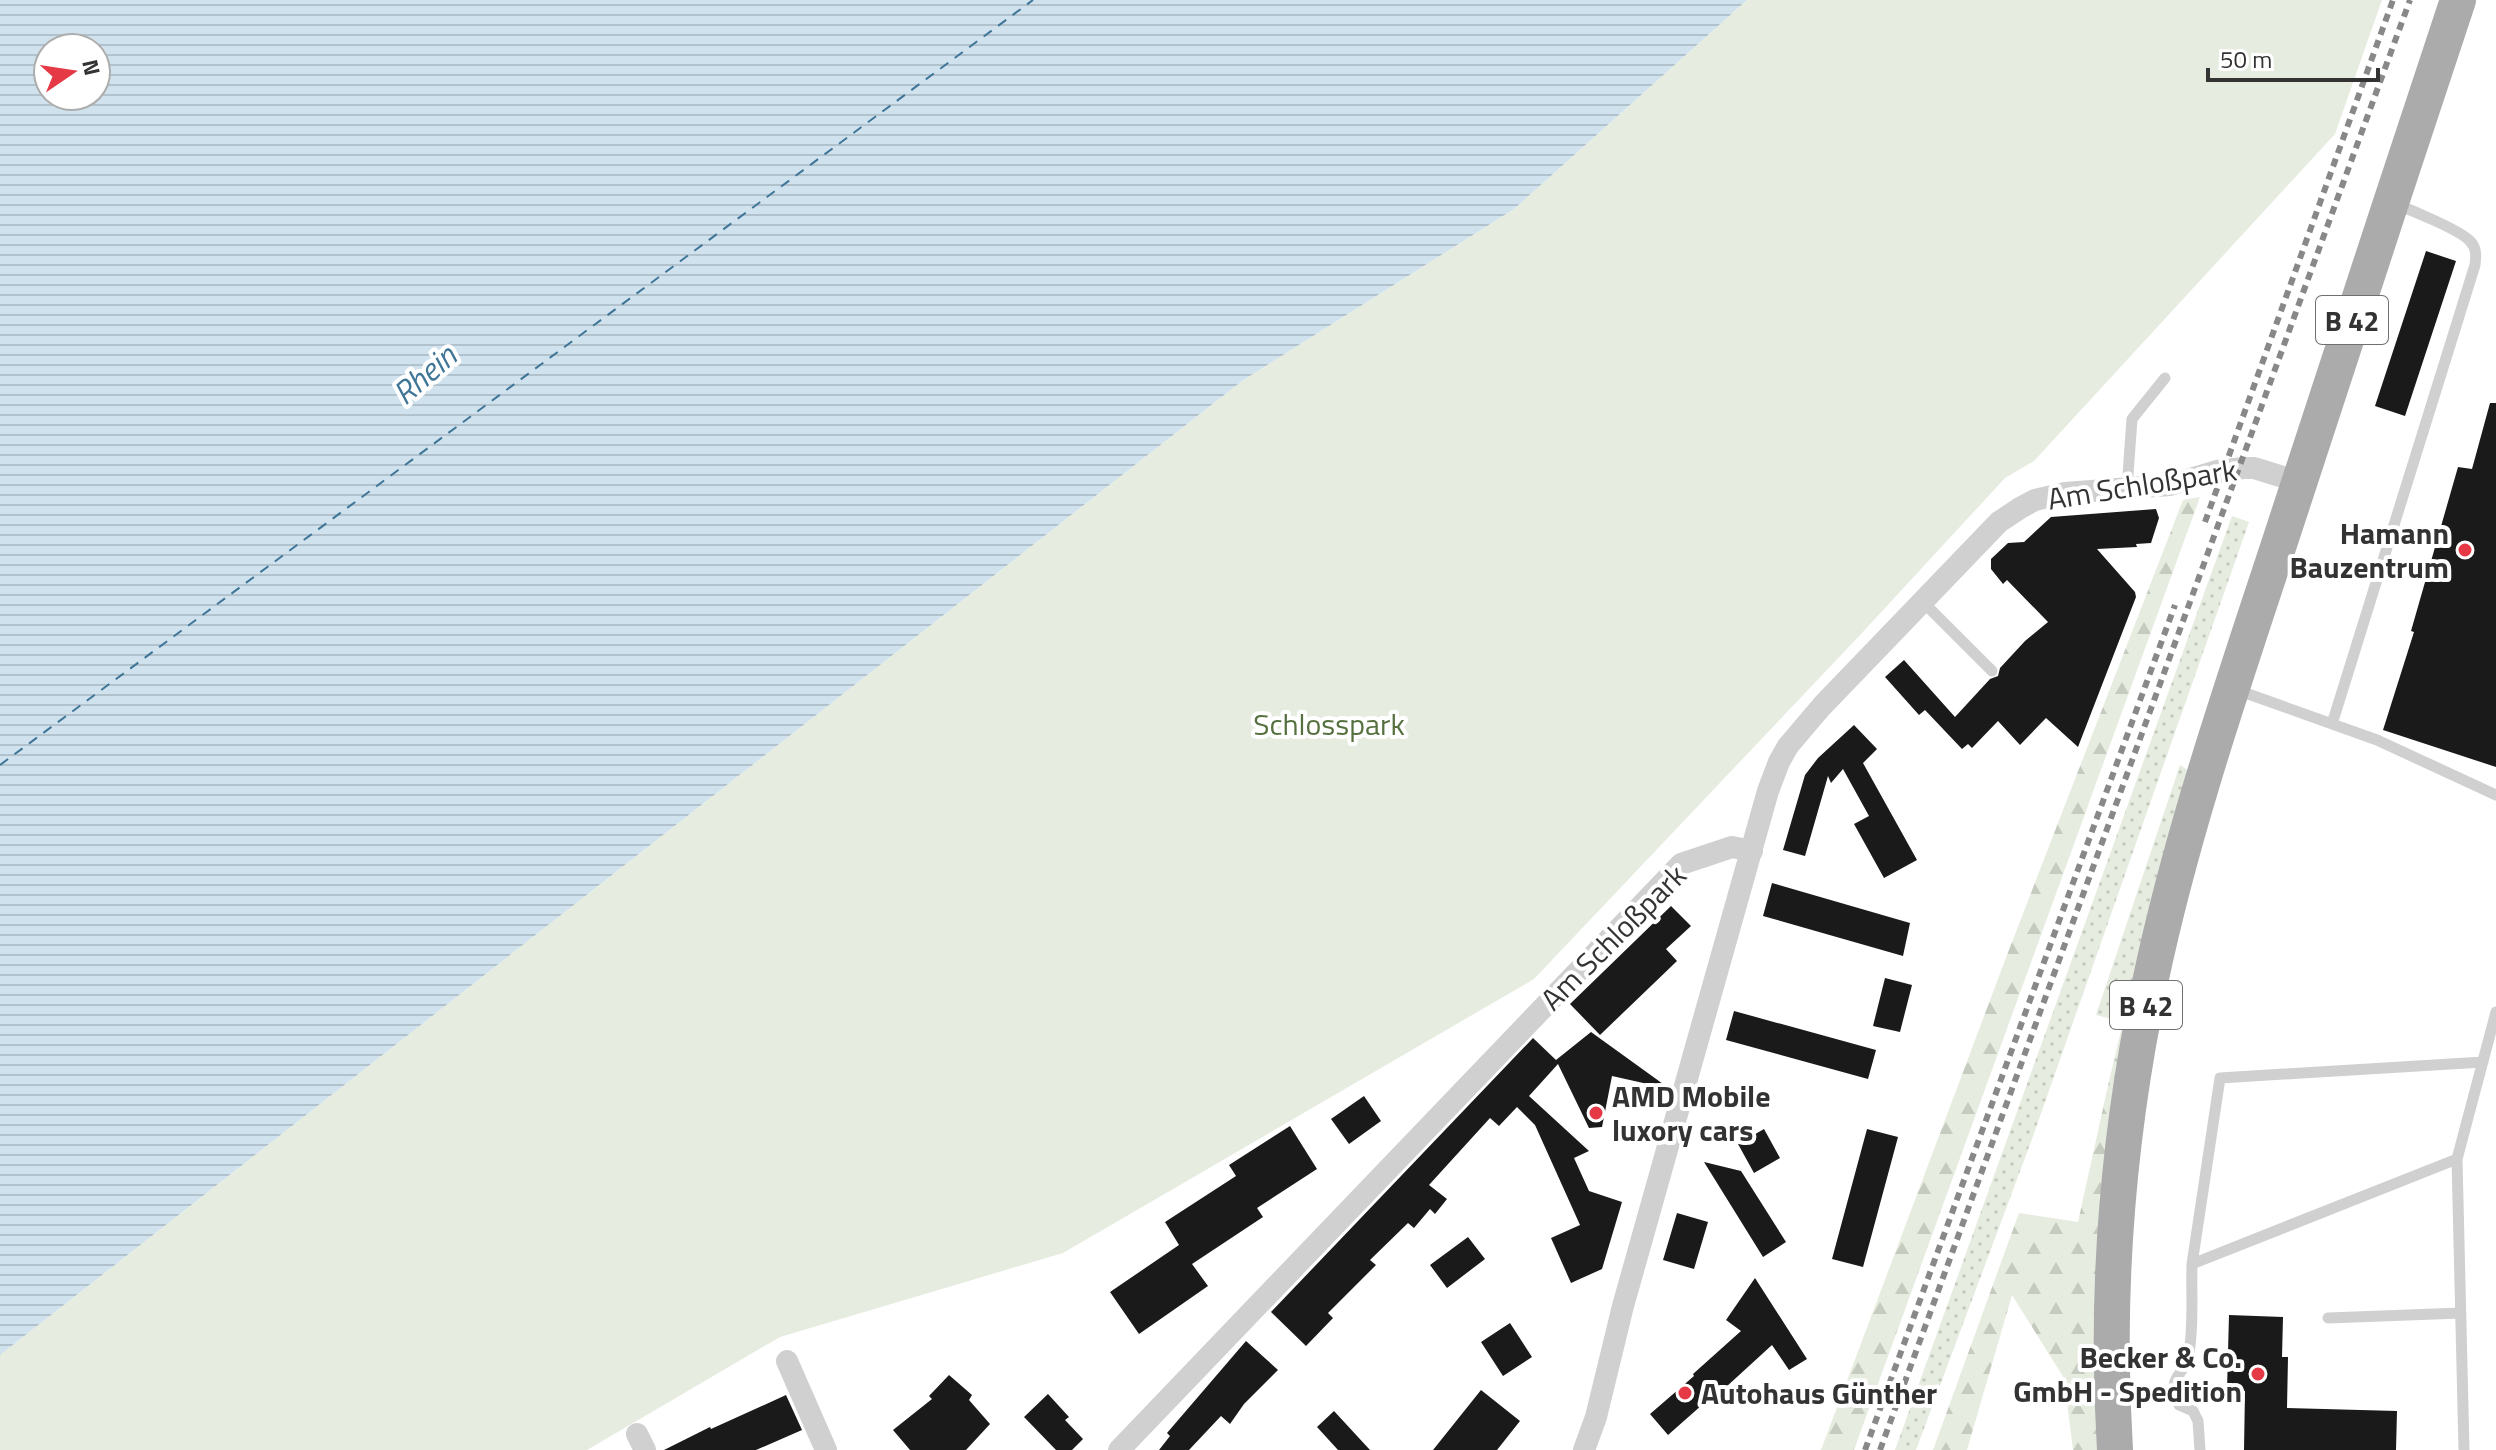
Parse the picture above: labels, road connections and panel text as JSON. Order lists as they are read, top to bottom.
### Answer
{
  "streets": {
    "main road": ["B 42"],
    "street": ["Am Schloßpark"]
  },
  "crossings": [
    ["B 42", "Am Schloßpark"]
  ],
  "water": ["Rhein"],
  "parks": ["Schlosspark"],
  "places": [
    "Hamann Bauzentrum",
    "AMD Mobile luxory cars",
    "Becker & Co. GmbH - Spedition",
    "Autohaus Günther"
  ],
  "scale_bar": "50 m",
  "north": "right"
}
